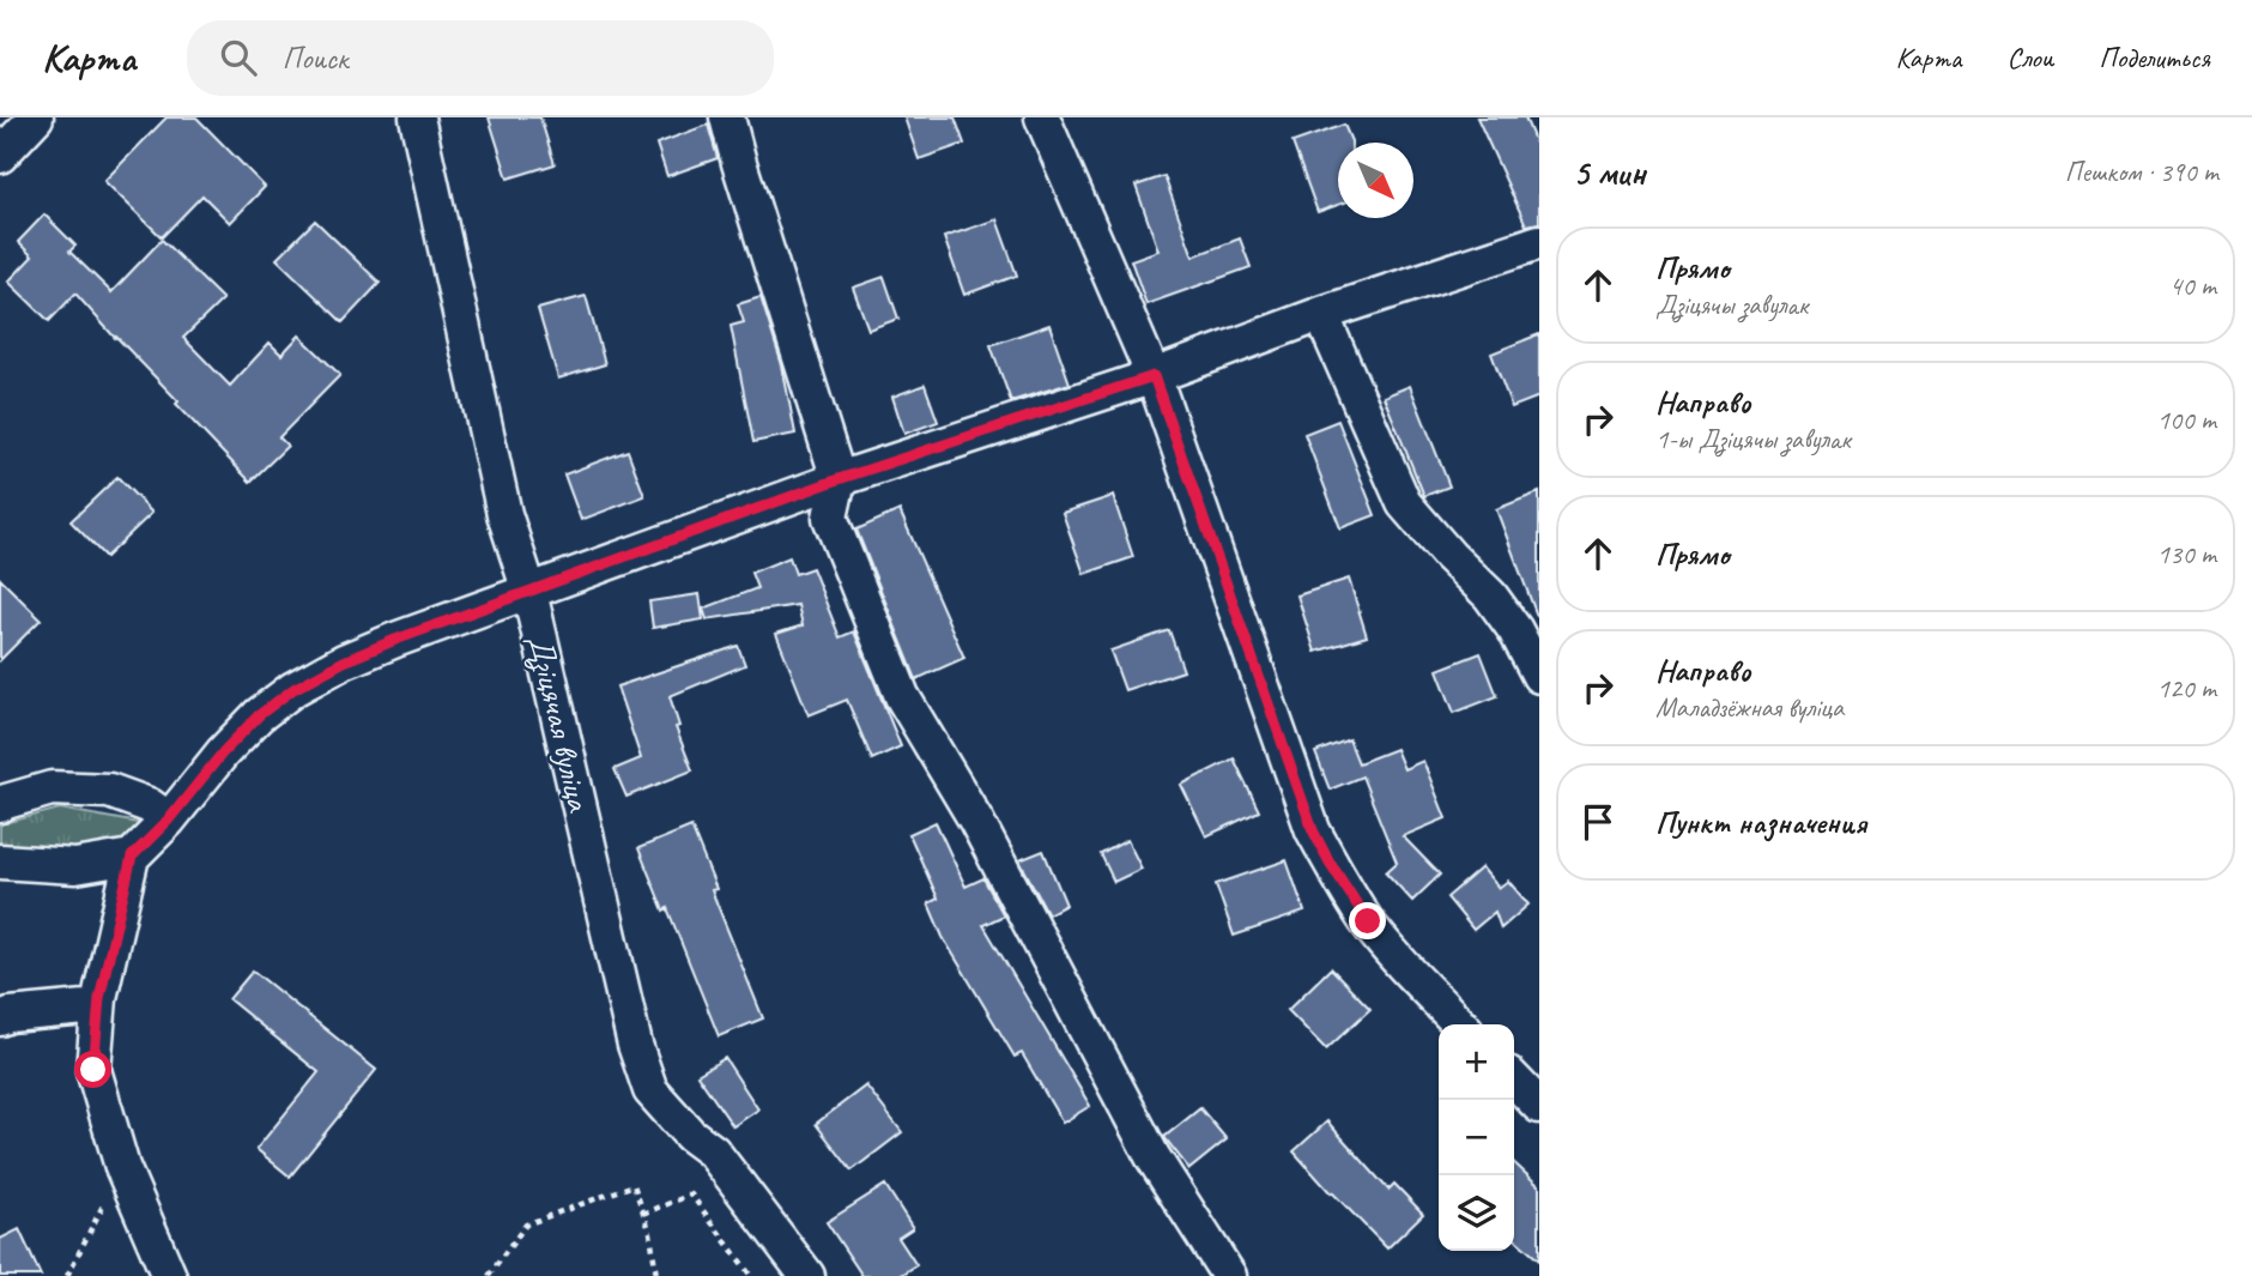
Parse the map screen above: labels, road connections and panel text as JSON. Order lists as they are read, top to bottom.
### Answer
{
  "streets": {
    "street": ["Дзіцячая вуліца"]
  },
  "north": "bottom right",
  "page": {
    "header": "Карта",
    "search": "Поиск",
    "nav": ["Карта", "Слои", "Поделиться"],
    "heading": ["5 мин", "Пешком · 390 m"],
    "list": [
      ["Прямо", "Дзіцячы завулак", "40 m"],
      ["Направо", "1-ы Дзіцячы завулак", "100 m"],
      ["Прямо", "130 m"],
      ["Направо", "Маладзёжная вуліца", "120 m"],
      "Пункт назначения"
    ],
    "map_buttons": ["+", "−"]
  }
}
